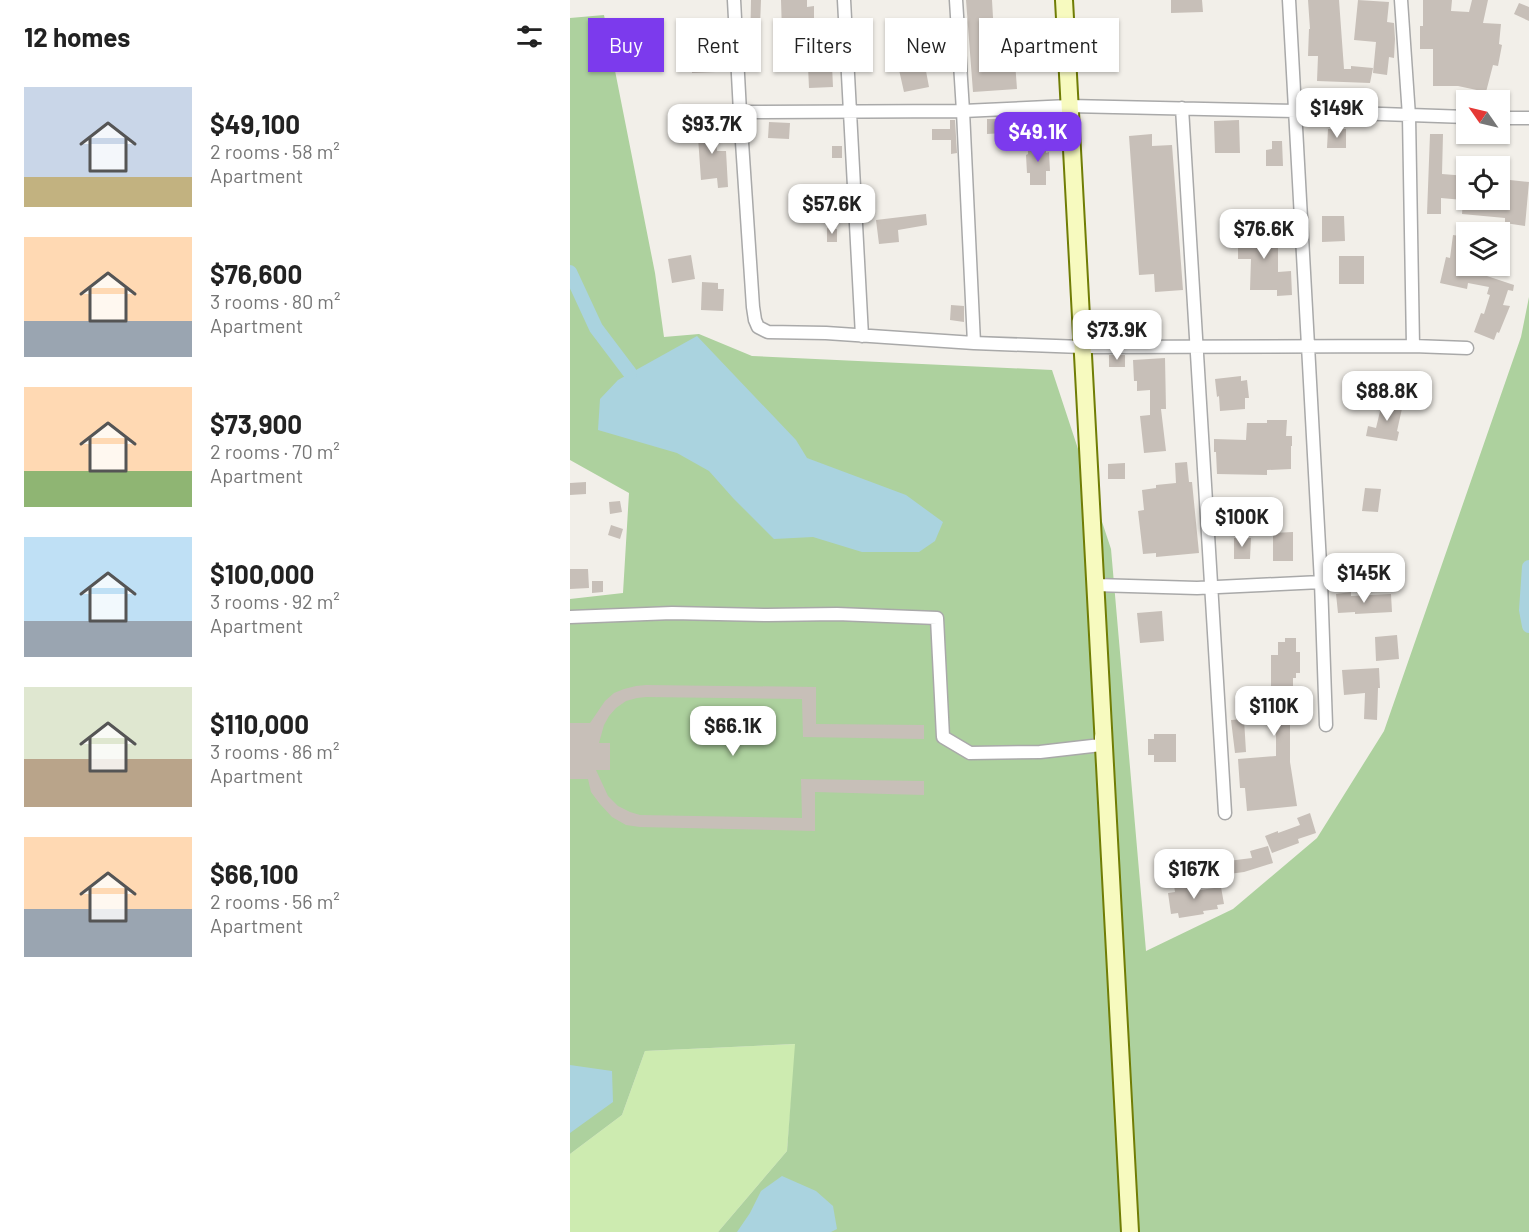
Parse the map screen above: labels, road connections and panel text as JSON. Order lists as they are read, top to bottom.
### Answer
{
  "north": "top left",
  "page": {
    "heading": "12 homes",
    "chip": [
      "Buy",
      "Rent",
      "Filters",
      "New",
      "Apartment"
    ],
    "list": [
      {
        "name": "$49,100",
        "note": "2 rooms · 58 m² · Apartment"
      },
      {
        "name": "$76,600",
        "note": "3 rooms · 80 m² · Apartment"
      },
      {
        "name": "$73,900",
        "note": "2 rooms · 70 m² · Apartment"
      },
      {
        "name": "$100,000",
        "note": "3 rooms · 92 m² · Apartment"
      },
      {
        "name": "$110,000",
        "note": "3 rooms · 86 m² · Apartment"
      },
      {
        "name": "$66,100",
        "note": "2 rooms · 56 m² · Apartment"
      }
    ],
    "price": [
      "$149K",
      "$93.7K",
      "$49.1K",
      "$57.6K",
      "$76.6K",
      "$73.9K",
      "$88.8K",
      "$100K",
      "$145K",
      "$110K",
      "$66.1K",
      "$167K"
    ]
  }
}
